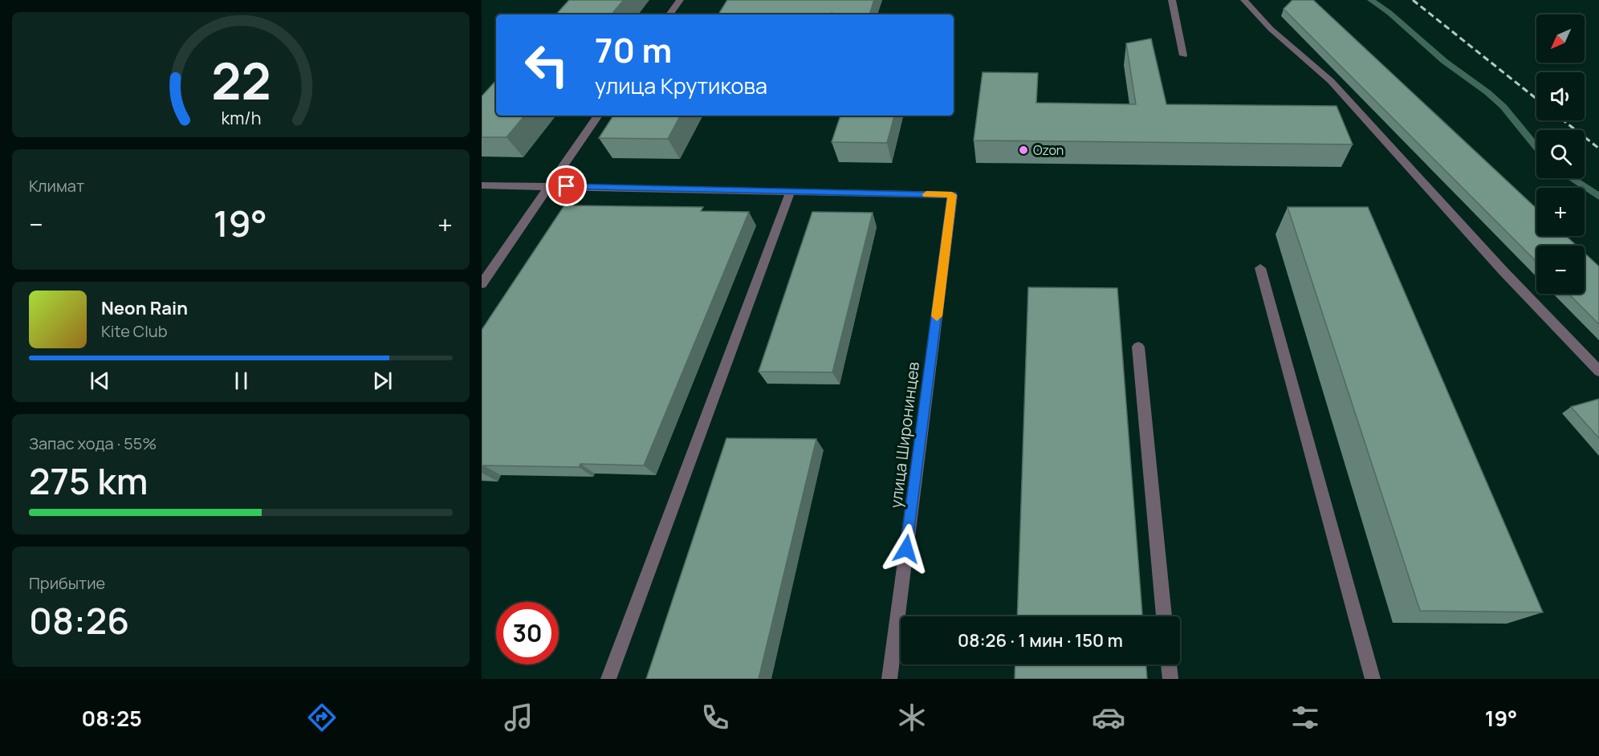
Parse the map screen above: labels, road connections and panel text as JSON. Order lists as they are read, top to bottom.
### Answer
{
  "streets": {
    "street": ["улица Широнинцев"]
  },
  "places": ["Ozon"],
  "north": "bottom left",
  "page": {
    "map_buttons": ["+", "−"],
    "turn": ["70 m", "улица Крутикова"],
    "tile": [
      "Климат",
      ["Запас хода · 55%", "275 km"],
      ["Прибытие", "08:26"]
    ],
    "heat": ["−", "19°", "+"],
    "song": ["Neon Rain", "Kite Club"],
    "limit": "30",
    "trip": "08:26 · 1 мин · 150 m",
    "tabs": ["08:25", "19°"],
    "gauge": ["22", "km/h"]
  }
}
